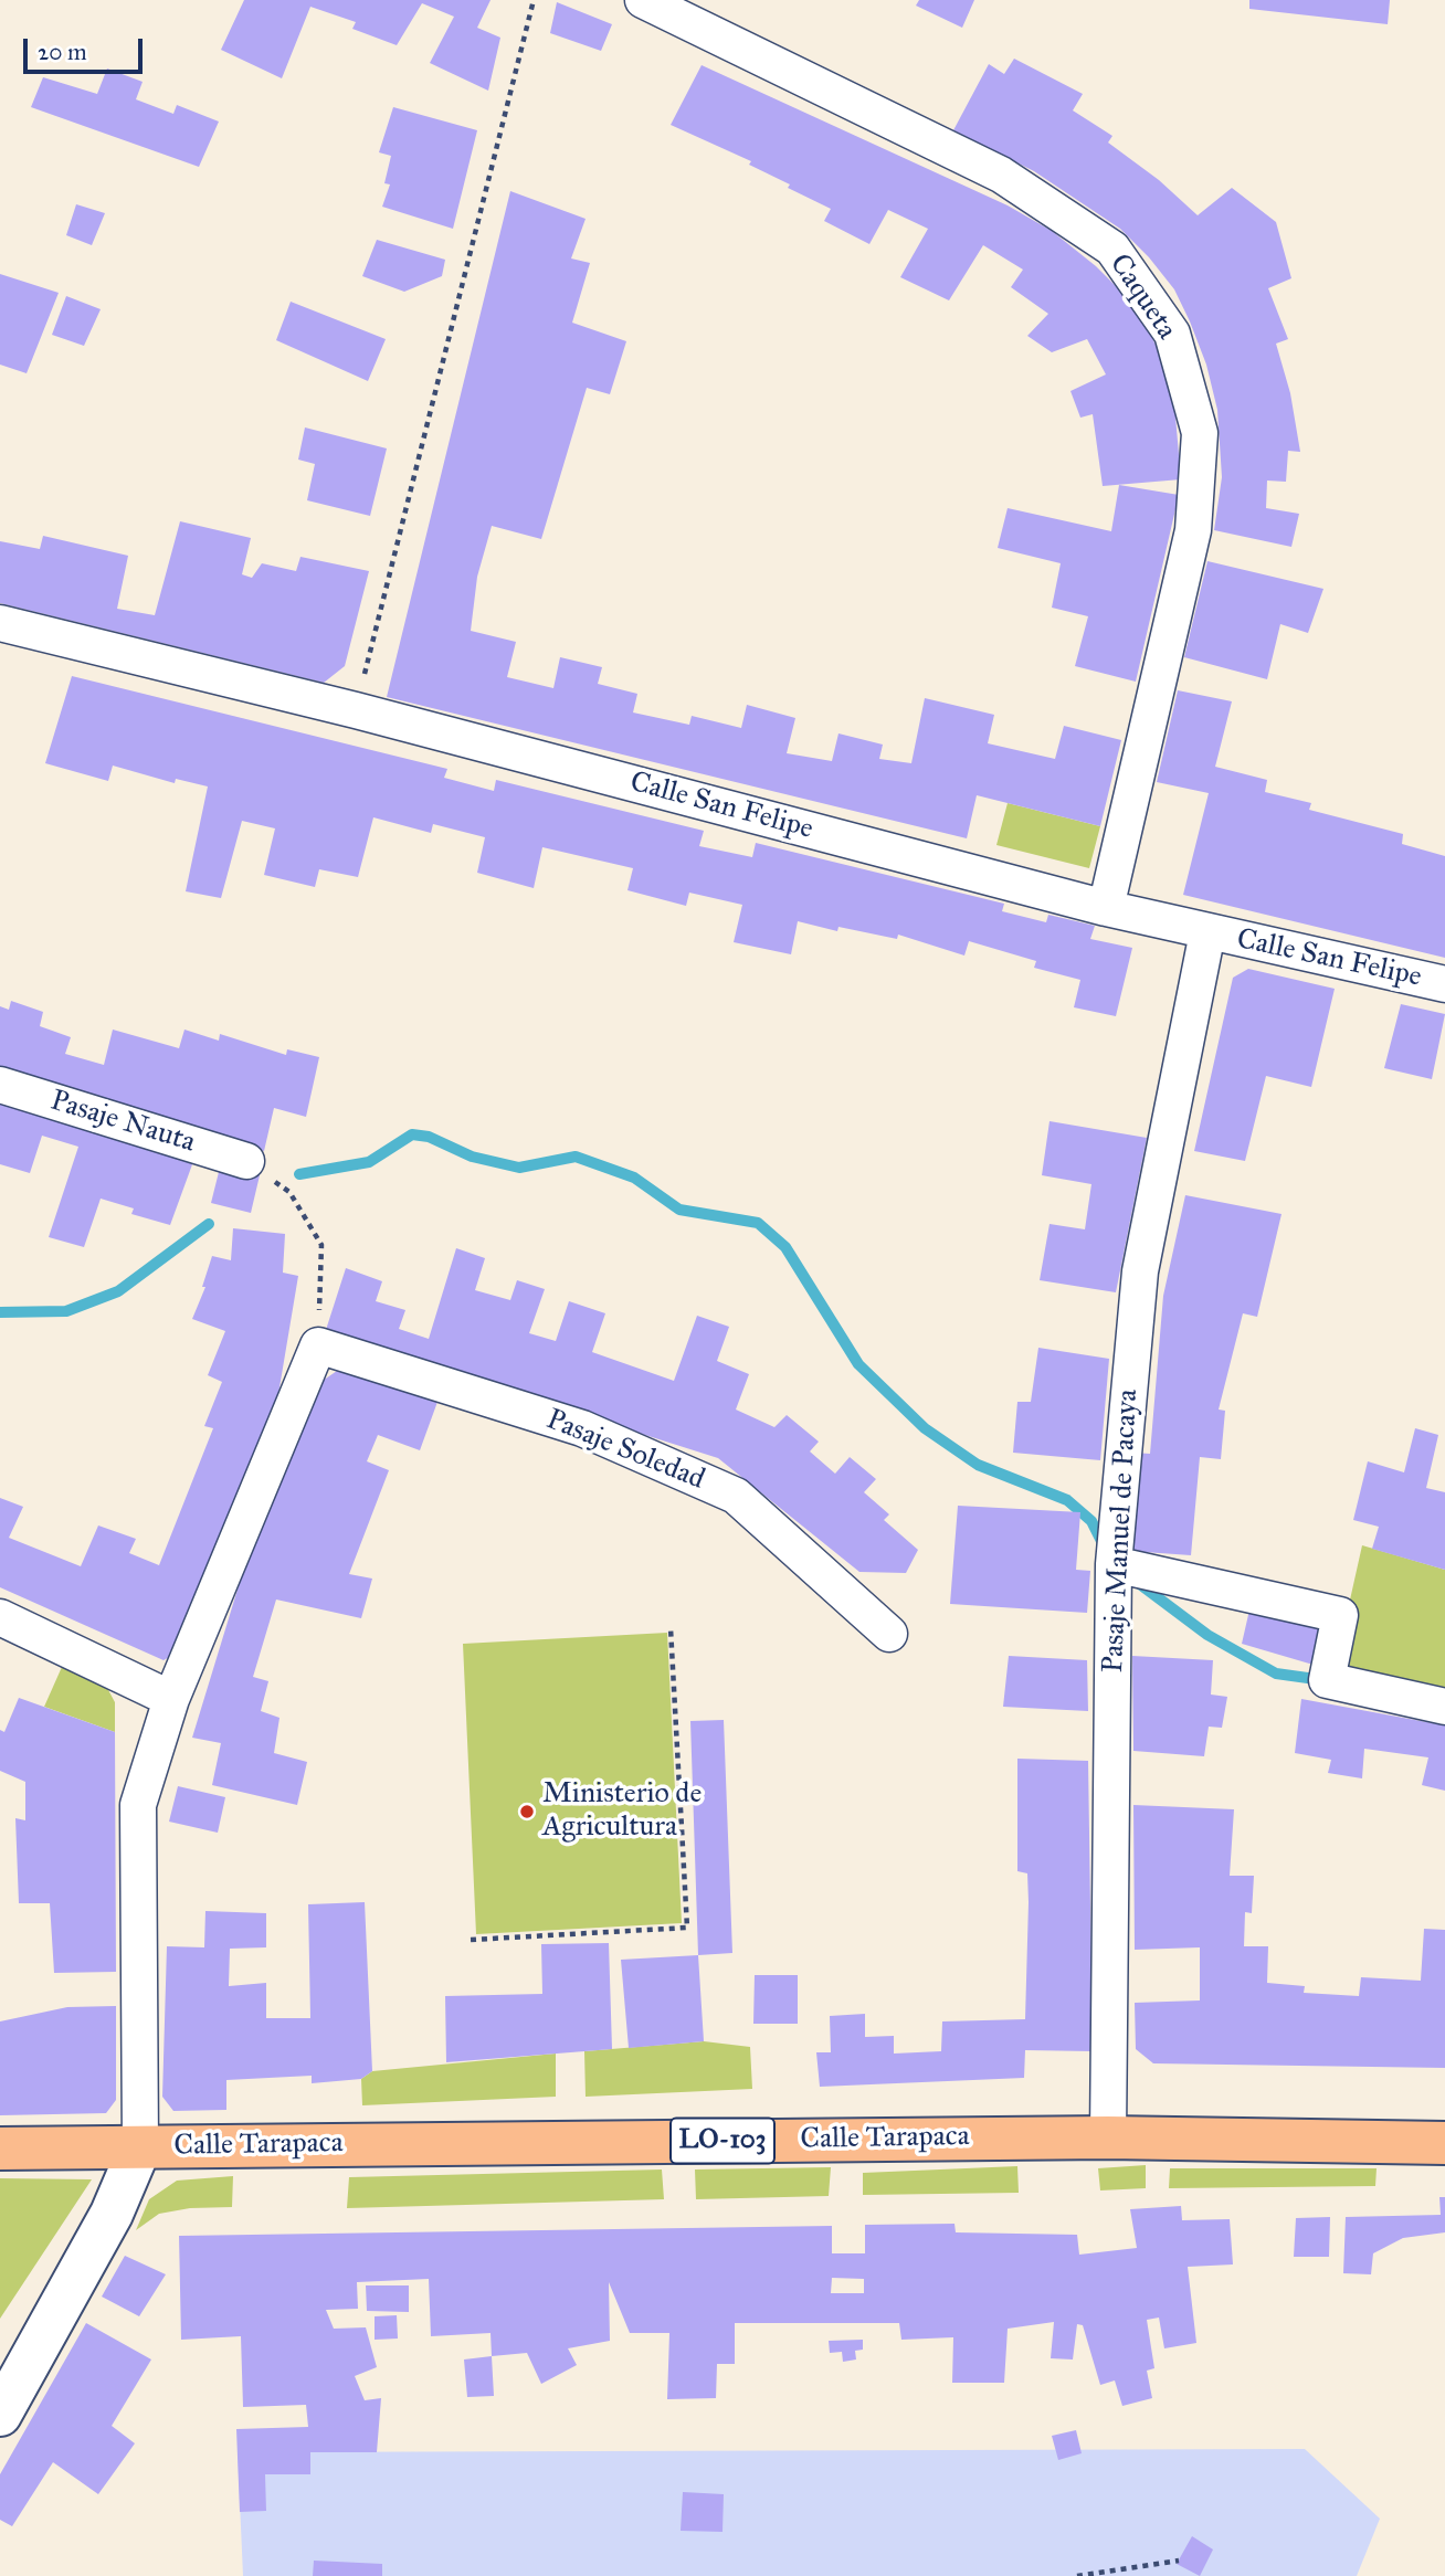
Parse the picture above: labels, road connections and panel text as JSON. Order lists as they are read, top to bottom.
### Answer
{
  "streets": {
    "main road": ["Calle Tarapaca", "LO-103"],
    "street": [
      "Caqueta",
      "Calle San Felipe",
      "Pasaje Nauta",
      "Pasaje Soledad",
      "Pasaje Manuel de Pacaya"
    ]
  },
  "crossings": [
    ["Caqueta", "Calle San Felipe"],
    ["Calle San Felipe", "Pasaje Manuel de Pacaya"],
    ["Pasaje Manuel de Pacaya", "Calle Tarapaca"]
  ],
  "places": ["Ministerio de Agricultura"],
  "scale_bar": "20 m"
}
